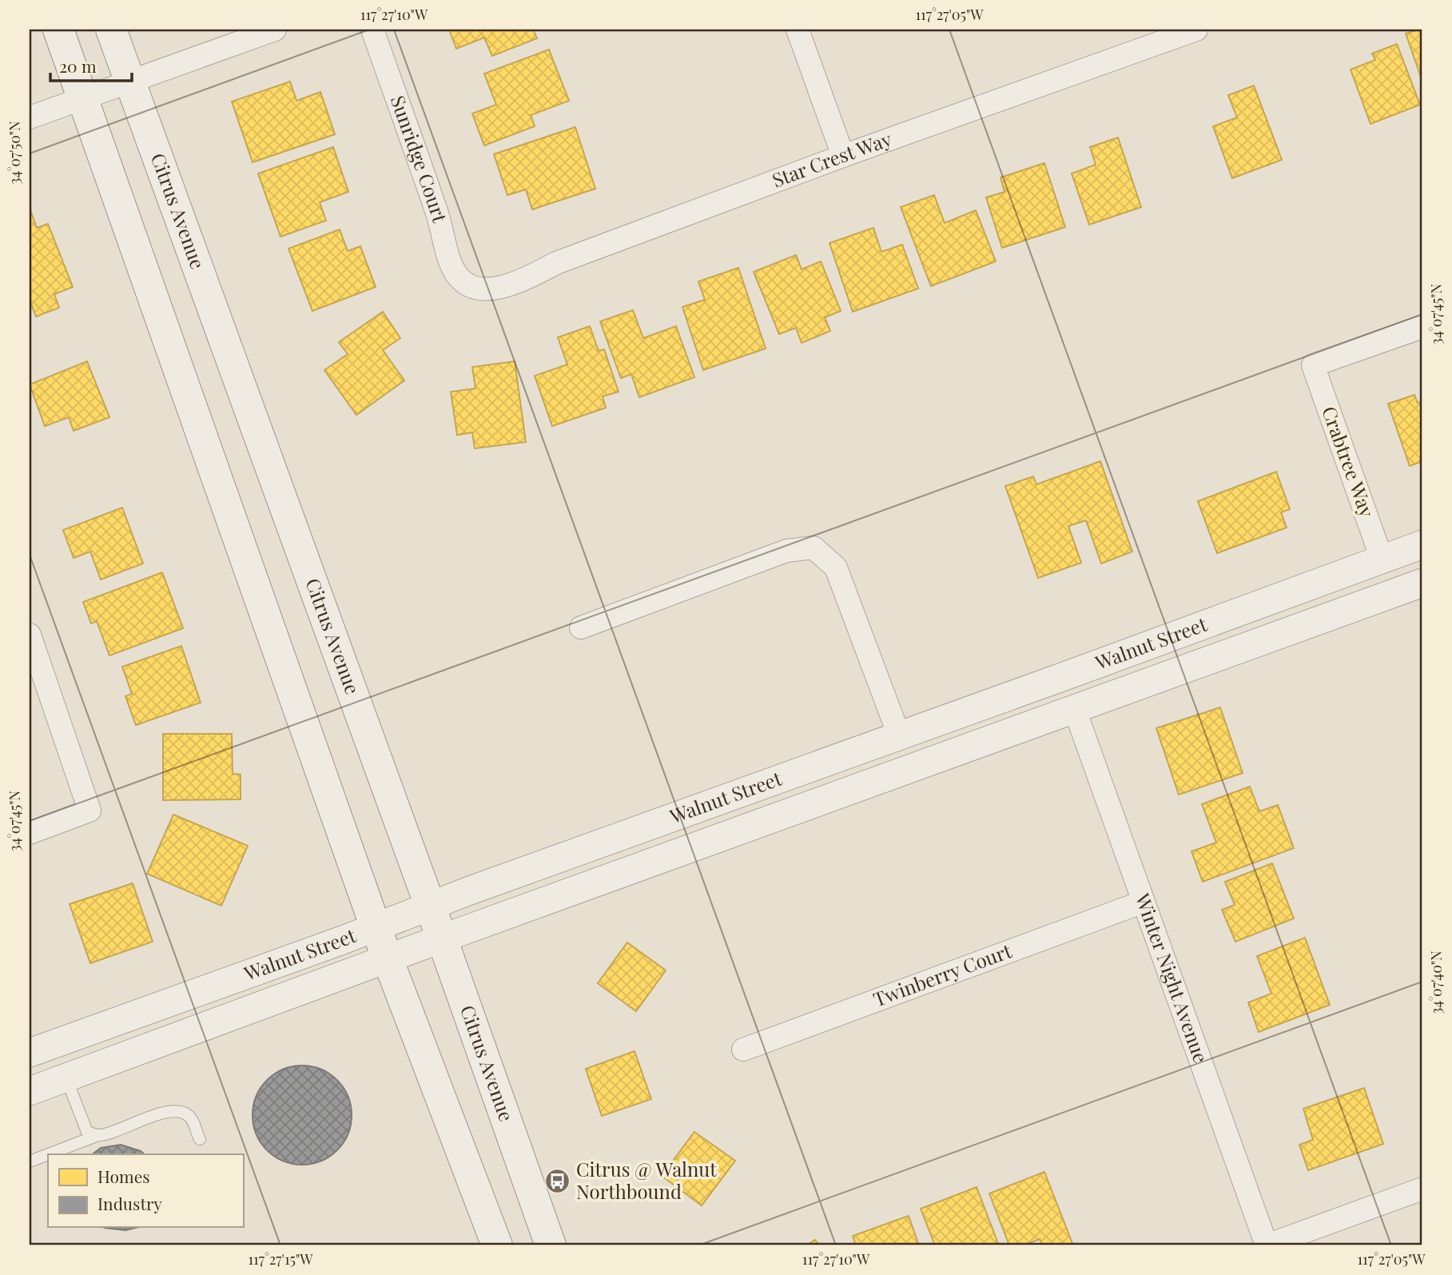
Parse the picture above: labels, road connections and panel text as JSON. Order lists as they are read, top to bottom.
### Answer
{
  "streets": {
    "main road": ["Citrus Avenue"],
    "street": [
      "Sunridge Court",
      "Star Crest Way",
      "Crabtree Way",
      "Walnut Street",
      "Twinberry Court",
      "Winter Night Avenue"
    ]
  },
  "crossings": [
    ["Sunridge Court", "Star Crest Way"],
    ["Citrus Avenue", "Walnut Street"],
    ["Crabtree Way", "Walnut Street"],
    ["Walnut Street", "Winter Night Avenue"],
    ["Twinberry Court", "Winter Night Avenue"]
  ],
  "places": {
    "bus stop": ["Citrus @ Walnut Northbound"]
  },
  "legend": ["Homes", "Industry"],
  "scale_bar": "20 m",
  "coordinates": [
    "117°27'10\"W",
    "117°27'05\"W",
    "34°07'50\"N",
    "34°07'45\"N",
    "34°07'40\"N",
    "117°27'15\"W"
  ]
}
